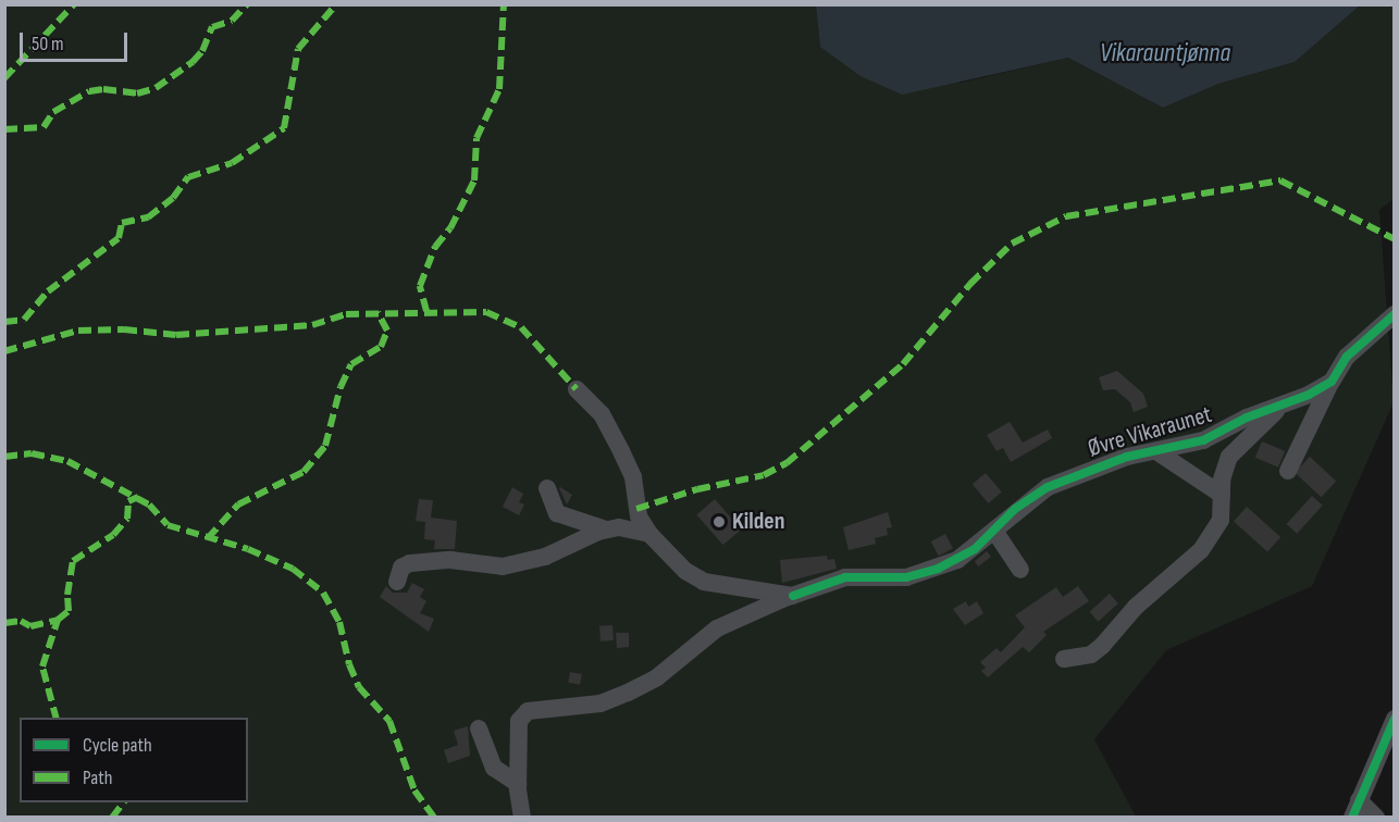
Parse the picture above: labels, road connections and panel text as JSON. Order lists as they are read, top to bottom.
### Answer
{
  "streets": {
    "street": ["Øvre Vikaraunet"]
  },
  "water": ["Vikarauntjønna"],
  "places": ["Kilden"],
  "legend": ["Cycle path", "Path"],
  "scale_bar": "50 m"
}
